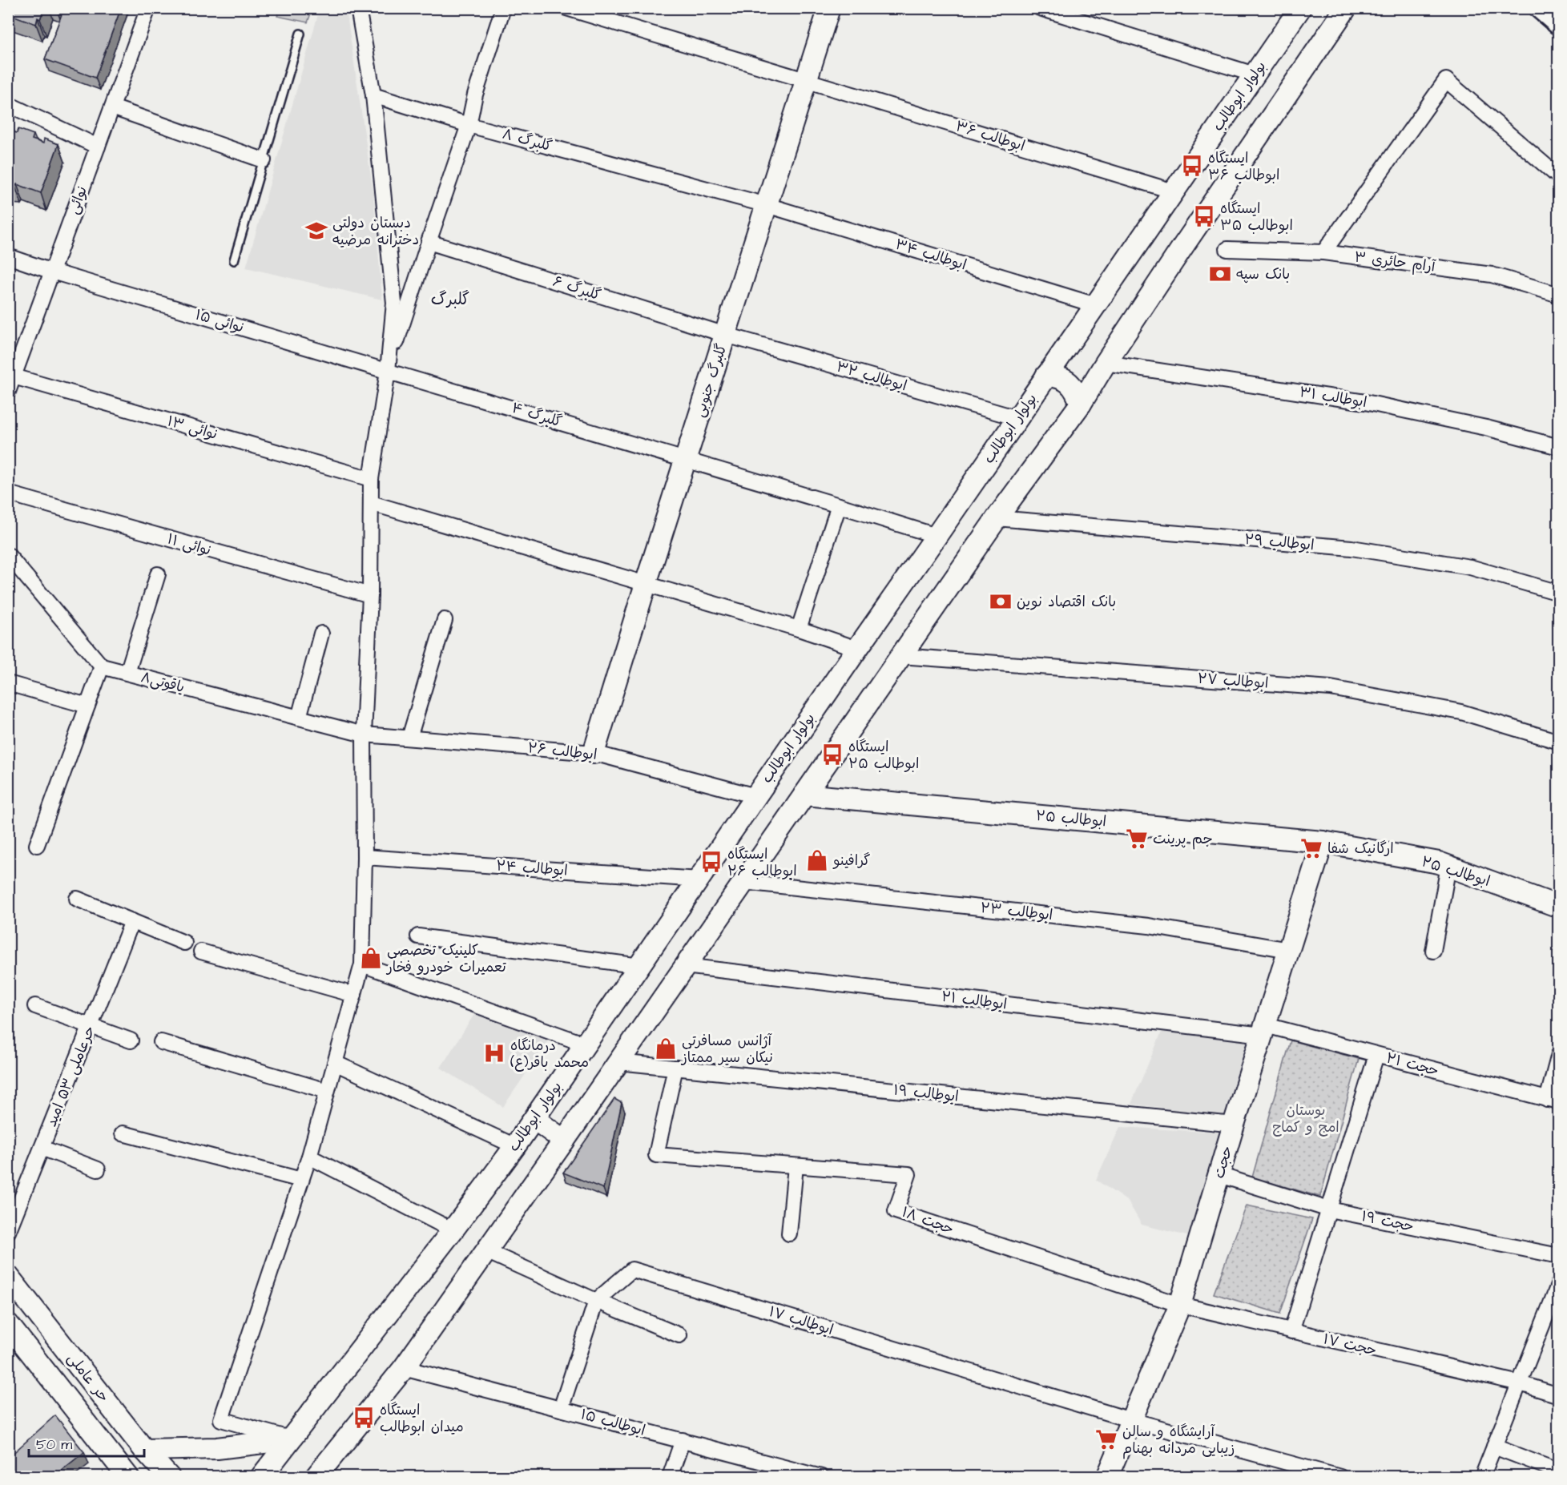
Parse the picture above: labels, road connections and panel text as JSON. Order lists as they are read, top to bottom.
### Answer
{
  "streets": {
    "main road": [
      "بولوار ابوطالب",
      "گلبرگ جنوبی",
      "ابوطالب ۲۵",
      "حجت",
      "حر عاملی"
    ],
    "street": [
      "ابوطالب ۳۶",
      "گلبرگ ۸",
      "نوائی",
      "ابوطالب ۳۴",
      "آرام حائری ۳",
      "گلبرگ ۶",
      "نوائی ۱۵",
      "ابوطالب ۳۲",
      "ابوطالب ۳۱",
      "گلبرگ ۴",
      "نوائی ۱۳",
      "ابوطالب ۲۹",
      "نوائی ۱۱",
      "ابوطالب ۲۷",
      "یاقوتی۸",
      "ابوطالب ۲۶",
      "ابوطالب ۲۴",
      "ابوطالب ۲۳",
      "ابوطالب ۲۱",
      "حجت ۲۱",
      "حرعاملی ۵۳ امید",
      "ابوطالب ۱۹",
      "حجت ۱۸",
      "حجت ۱۹",
      "ابوطالب ۱۷",
      "حجت ۱۷",
      "ابوطالب ۱۵"
    ]
  },
  "crossings": [
    ["بولوار ابوطالب", "ابوطالب ۳۶"],
    ["بولوار ابوطالب", "ابوطالب ۳۴"],
    ["بولوار ابوطالب", "ابوطالب ۳۲"],
    ["بولوار ابوطالب", "گلبرگ ۴"],
    ["بولوار ابوطالب", "ابوطالب ۲۶"],
    ["بولوار ابوطالب", "ابوطالب ۲۴"],
    ["ابوطالب ۳۶", "گلبرگ جنوبی"],
    ["گلبرگ ۸", "ابوطالب ۳۴"],
    ["گلبرگ ۸", "گلبرگ جنوبی"],
    ["نوائی", "نوائی ۱۵"],
    ["نوائی", "نوائی ۱۳"],
    ["ابوطالب ۳۴", "گلبرگ جنوبی"],
    ["گلبرگ ۶", "ابوطالب ۳۲"],
    ["گلبرگ ۶", "گلبرگ جنوبی"],
    ["نوائی ۱۵", "گلبرگ ۴"],
    ["ابوطالب ۳۲", "گلبرگ جنوبی"],
    ["گلبرگ جنوبی", "گلبرگ ۴"],
    ["گلبرگ جنوبی", "ابوطالب ۲۶"],
    ["یاقوتی۸", "ابوطالب ۲۶"],
    ["ابوطالب ۲۵", "حجت"],
    ["ابوطالب ۲۳", "حجت"],
    ["ابوطالب ۲۱", "حجت ۲۱"],
    ["ابوطالب ۲۱", "حجت"],
    ["حجت ۲۱", "حجت"],
    ["ابوطالب ۱۹", "حجت"],
    ["ابوطالب ۱۹", "حجت ۱۸"],
    ["حجت", "حجت ۱۸"],
    ["حجت", "حجت ۱۹"],
    ["حجت", "ابوطالب ۱۷"],
    ["حجت", "حجت ۱۷"],
    ["حجت ۱۸", "حجت ۱۷"]
  ],
  "districts": ["گلبرگ"],
  "parks": ["بوستان امج و کماج"],
  "places": {
    "bus stop": [
      "ایستگاه ابوطالب ۳۶",
      "ایستگاه ابوطالب ۳۵",
      "ایستگاه ابوطالب ۲۵",
      "ایستگاه ابوطالب ۲۶",
      "ایستگاه میدان ابوطالب"
    ],
    "school or university": ["دبستان دولتی دخترانه مرضیه"],
    "bank": ["بانک سپه", "بانک اقتصاد نوین"],
    "supermarket": ["جم پرینت", "ارگانیک شفا", "آرایشگاه و سالن زیبایی مردانه بهنام"],
    "shop": ["گرافینو", "کلینیک تخصصی تعمیرات خودرو فخار", "آژانس مسافرتی نیکان سیر ممتاز"],
    "hospital": ["درمانگاه محمد باقر(ع)"]
  },
  "scale_bar": "50 m"
}
